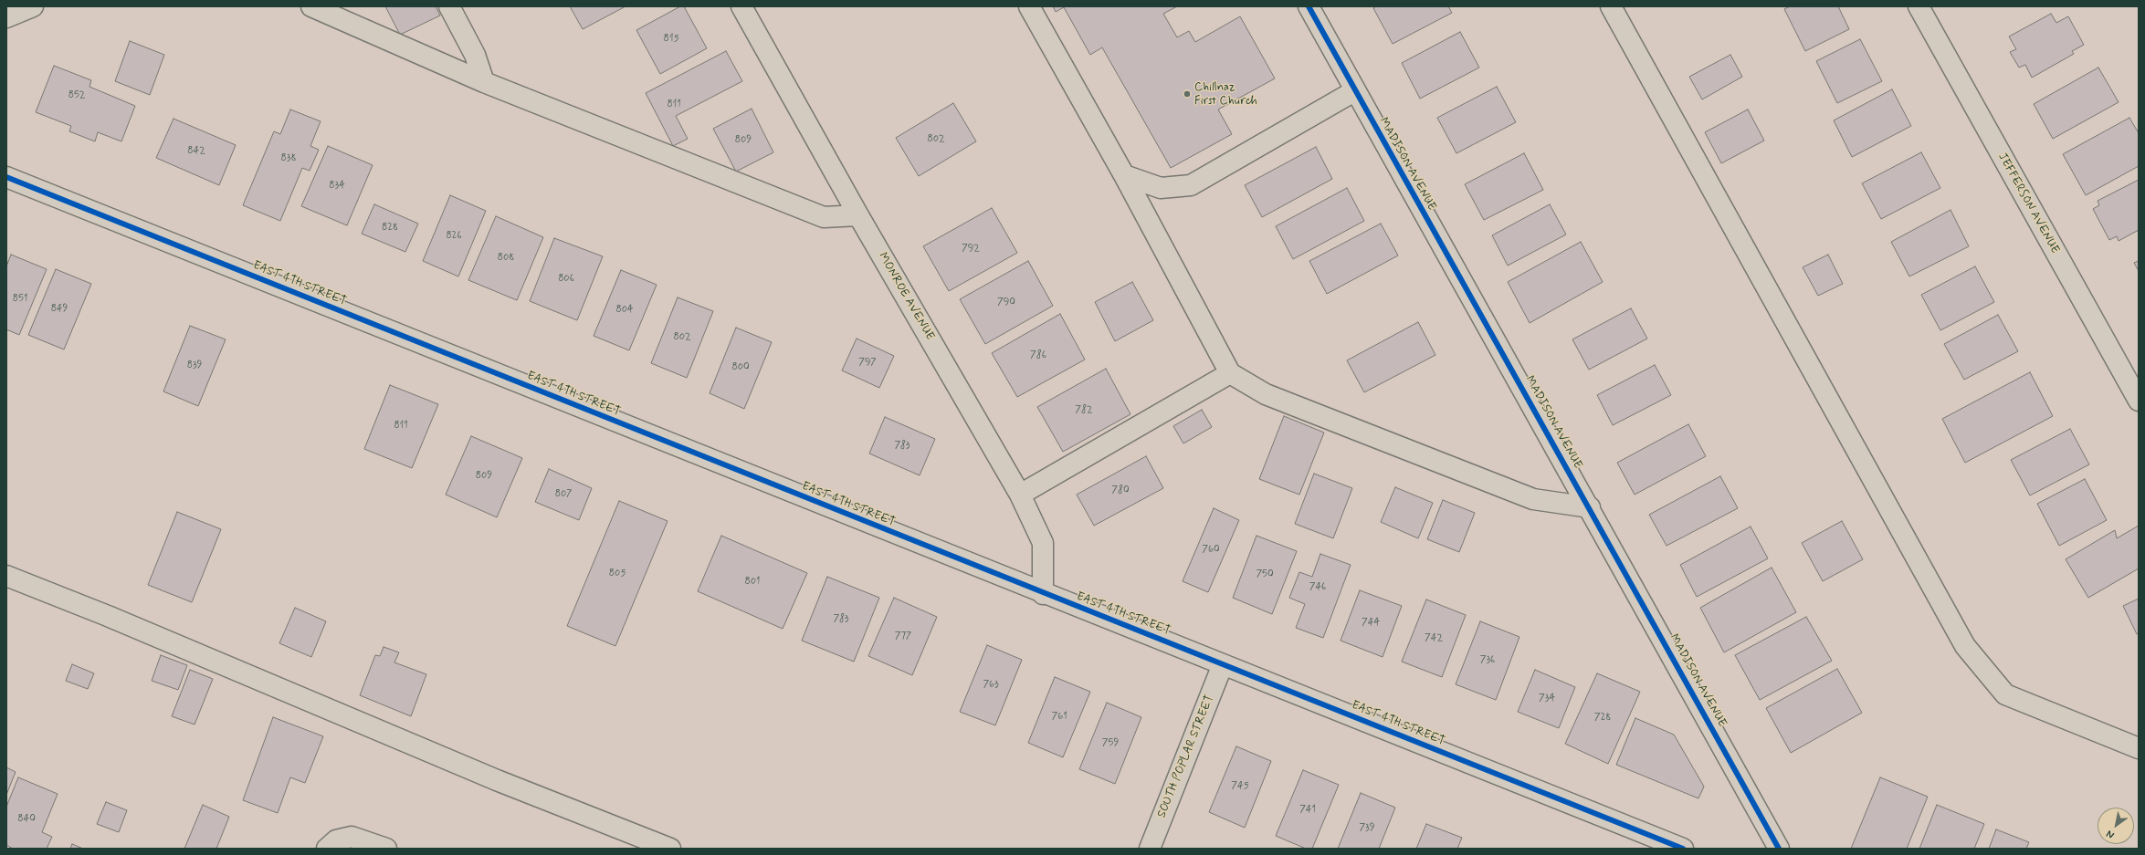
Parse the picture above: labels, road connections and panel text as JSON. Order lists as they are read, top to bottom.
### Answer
{
  "streets": {
    "street": [
      "MADISON AVENUE",
      "JEFFERSON AVENUE",
      "EAST 4TH STREET",
      "MONROE AVENUE",
      "SOUTH POPLAR STREET"
    ]
  },
  "crossings": [
    ["EAST 4TH STREET", "MONROE AVENUE"],
    ["EAST 4TH STREET", "SOUTH POPLAR STREET"]
  ],
  "places": ["Chillnaz First Church"],
  "house_numbers": [
    "815",
    "852",
    "811",
    "802",
    "809",
    "842",
    "838",
    "834",
    "828",
    "826",
    "792",
    "808",
    "806",
    "851",
    "790",
    "849",
    "804",
    "802",
    "786",
    "797",
    "839",
    "800",
    "782",
    "811",
    "783",
    "809",
    "780",
    "807",
    "760",
    "805",
    "750",
    "801",
    "746",
    "783",
    "744",
    "777",
    "742",
    "736",
    "763",
    "734",
    "761",
    "728",
    "759",
    "745",
    "741",
    "840",
    "739"
  ],
  "north": "bottom left"
}
